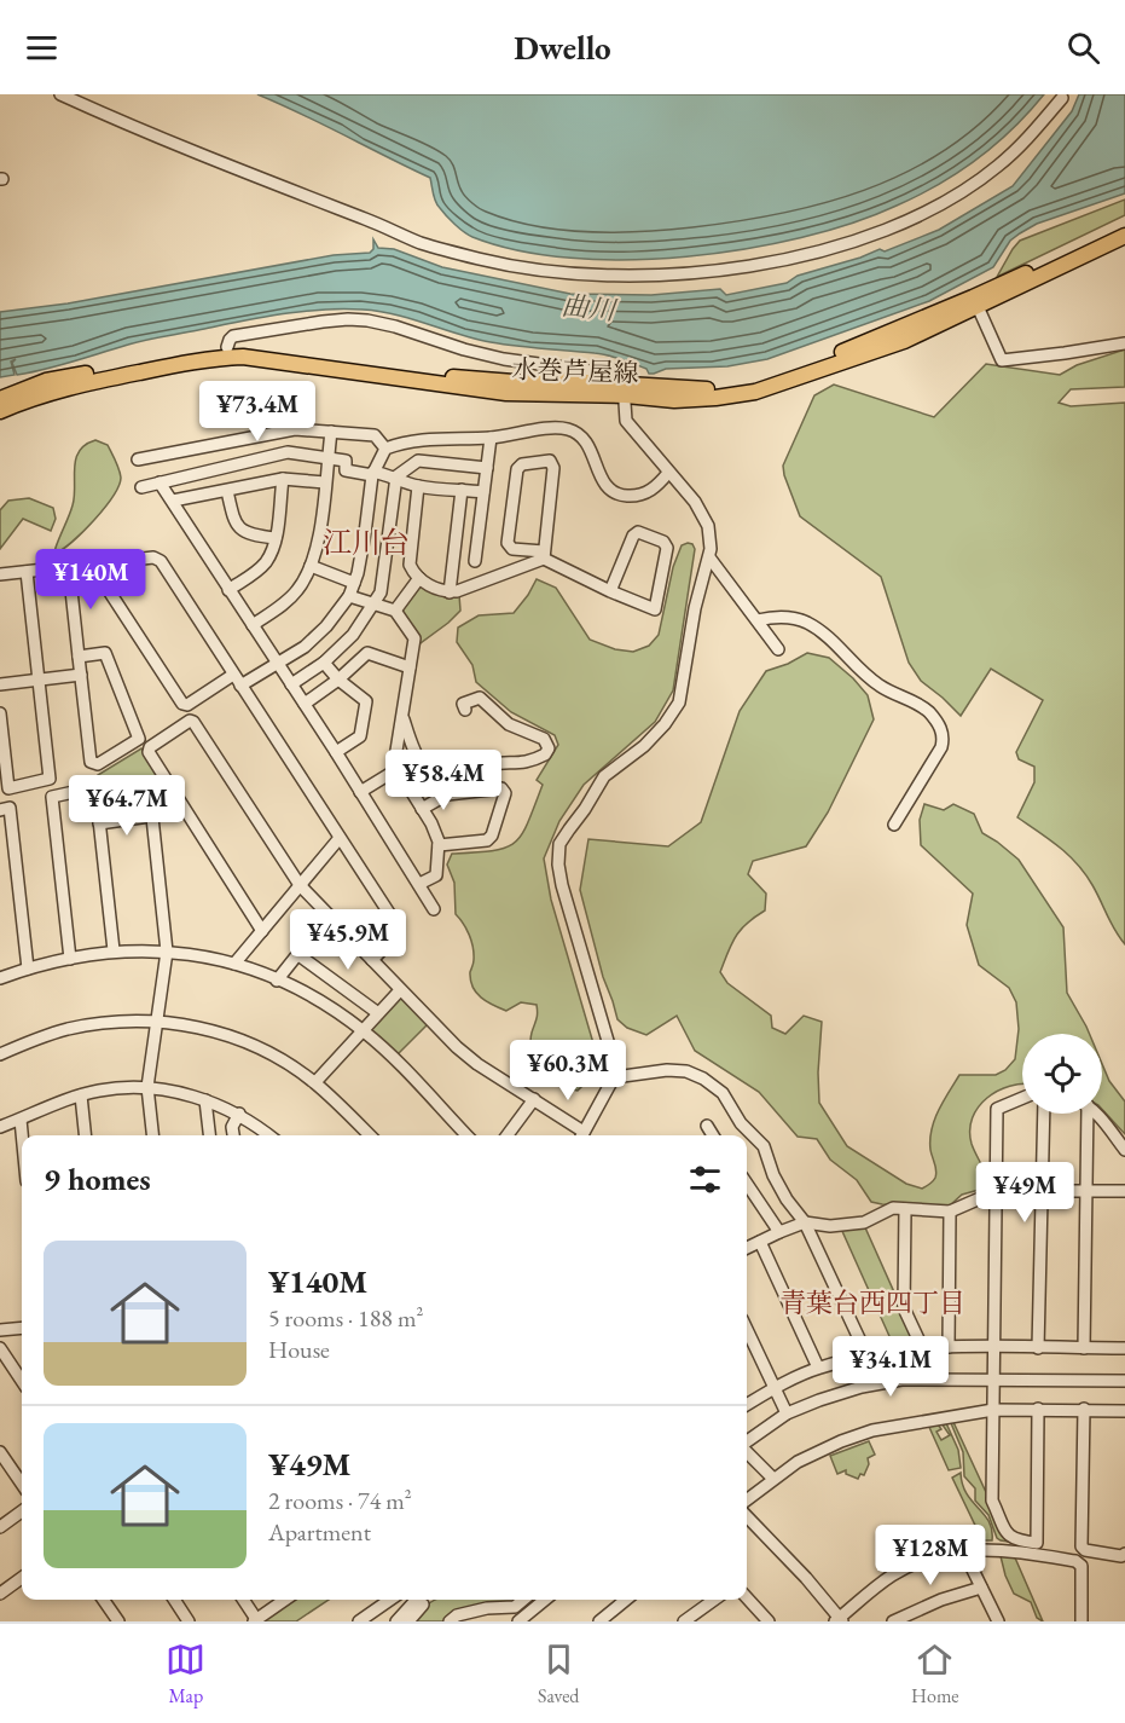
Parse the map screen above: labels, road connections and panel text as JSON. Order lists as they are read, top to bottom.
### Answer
{
  "streets": {
    "main road": ["水巻芦屋線"]
  },
  "districts": ["江川台", "青葉台西四丁目"],
  "water": ["曲川"],
  "page": {
    "header": "Dwello",
    "price": [
      "¥73.4M",
      "¥140M",
      "¥58.4M",
      "¥64.7M",
      "¥45.9M",
      "¥60.3M",
      "¥49M",
      "¥34.1M",
      "¥128M"
    ],
    "heading": "9 homes",
    "list": [
      {
        "name": "¥140M",
        "note": "5 rooms · 188 m² · House"
      },
      {
        "name": "¥49M",
        "note": "2 rooms · 74 m² · Apartment"
      }
    ],
    "tabs": ["Map", "Saved", "Home"]
  }
}
